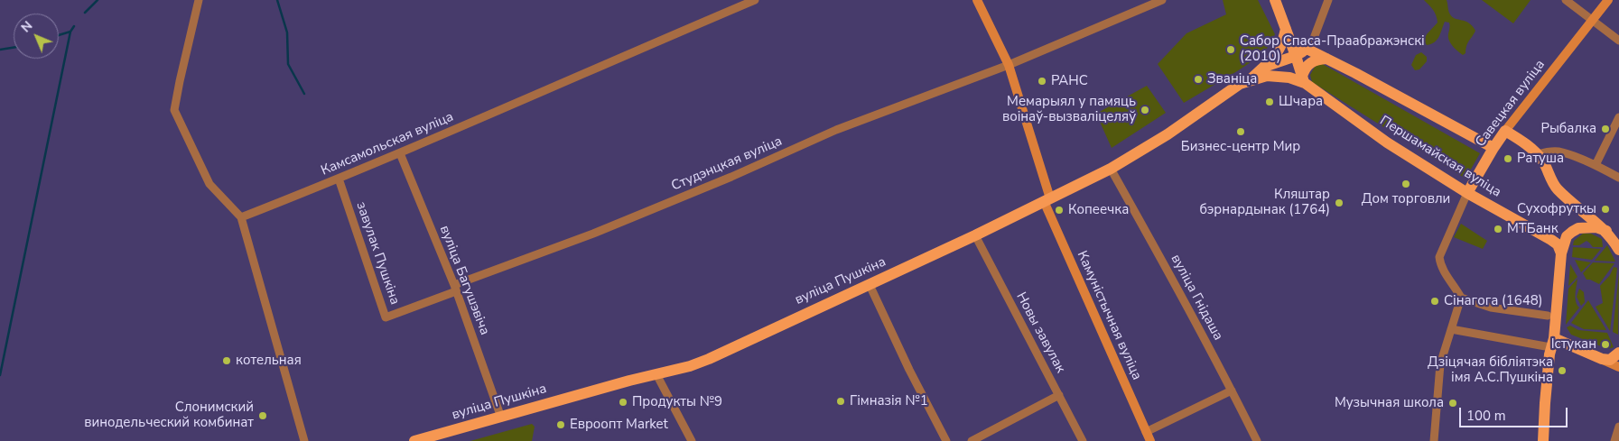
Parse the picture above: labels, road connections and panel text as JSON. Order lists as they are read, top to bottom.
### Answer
{
  "streets": {
    "main road": ["Савецкая вуліца", "Першамайская вуліца", "вуліца Пушкіна"],
    "street": [
      "Камсамольская вуліца",
      "Студэнцкая вуліца",
      "завулак Пушкіна",
      "вуліца Багушэвіча",
      "вуліца Гнідаша",
      "Камуністычная вуліца",
      "Новы завулак"
    ]
  },
  "crossings": [
    ["Савецкая вуліца", "Першамайская вуліца"],
    ["Камсамольская вуліца", "завулак Пушкіна"],
    ["Камсамольская вуліца", "вуліца Багушэвіча"],
    ["Першамайская вуліца", "вуліца Пушкіна"],
    ["Студэнцкая вуліца", "завулак Пушкіна"],
    ["Студэнцкая вуліца", "вуліца Багушэвіча"],
    ["Студэнцкая вуліца", "Камуністычная вуліца"],
    ["завулак Пушкіна", "вуліца Багушэвіча"],
    ["вуліца Багушэвіча", "вуліца Пушкіна"],
    ["вуліца Пушкіна", "вуліца Гнідаша"],
    ["вуліца Пушкіна", "Камуністычная вуліца"],
    ["вуліца Пушкіна", "Новы завулак"]
  ],
  "places": [
    "Сабор Спаса-Праабражэнскі (2010)",
    "Званіца",
    "РАНС",
    "Шчара",
    "Мемарыял у памяць воінаў-вызваліцеляў",
    "Рыбалка",
    "Бизнес-центр Мир",
    "Ратуша",
    "Дом торговли",
    "Кляштар бэрнардынак (1764)",
    "Сухофруткы",
    "Копеечка",
    "МТБанк",
    "Сінагога (1648)",
    "Істукан",
    "котельная",
    "Дзіцячая бібліятэка імя А.С.Пушкіна",
    "Гімназія №1",
    "Продукты №9",
    "Музычная школа",
    "Слонимский винодельческий комбинат",
    "Евроопт Market"
  ],
  "scale_bar": "100 m",
  "north": "top left"
}
